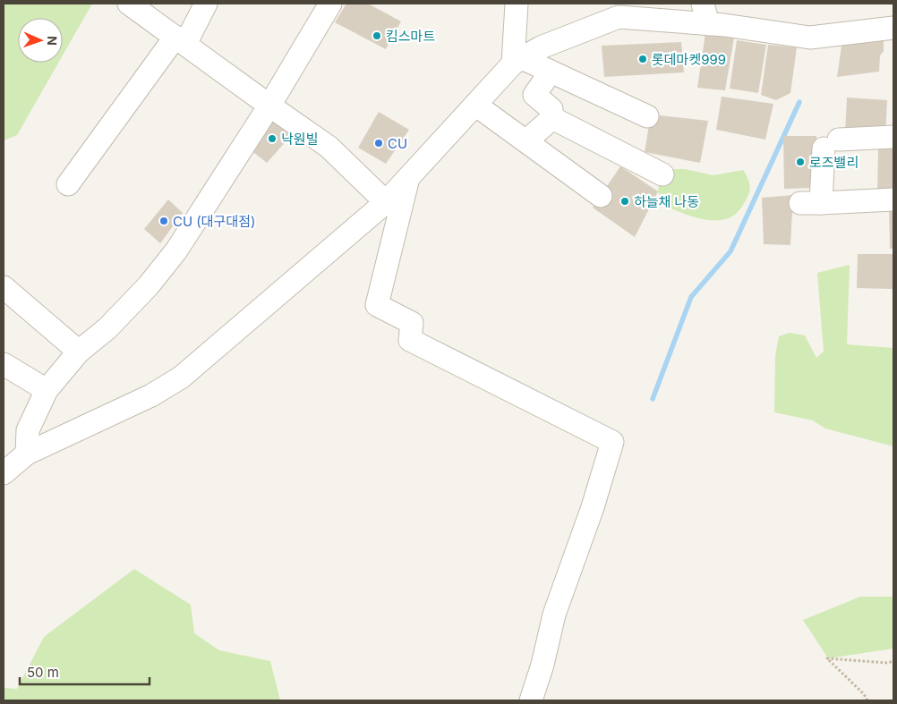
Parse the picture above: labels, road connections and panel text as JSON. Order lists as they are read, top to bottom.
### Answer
{
  "places": [
    "킴스마트",
    "롯데마켓999",
    "낙원빌",
    "CU",
    "로즈밸리",
    "하늘채 나동",
    "CU (대구대점)"
  ],
  "scale_bar": "50 m",
  "north": "right"
}
